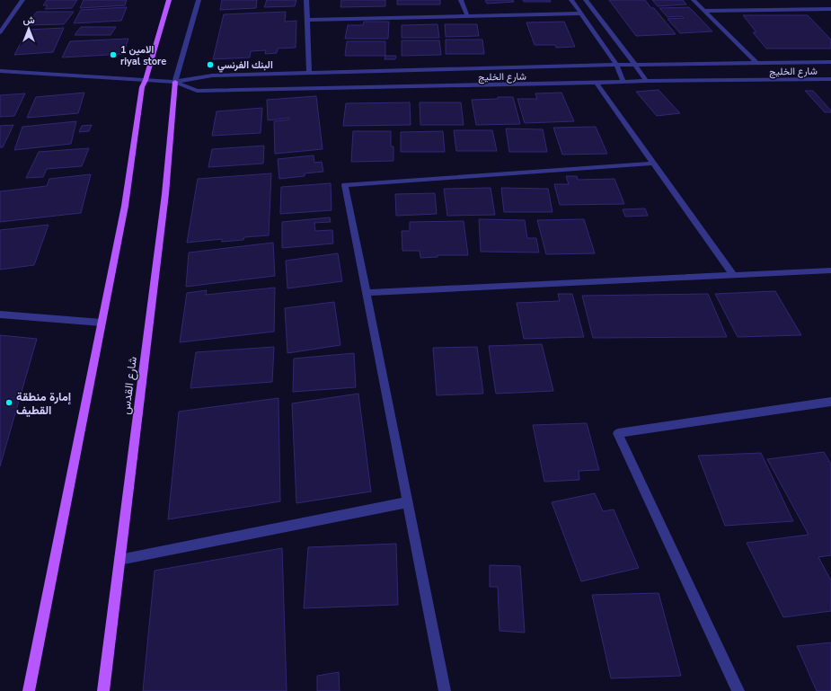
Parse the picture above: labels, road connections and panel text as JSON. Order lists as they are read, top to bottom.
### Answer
{
  "streets": {
    "main road": ["شارع القدس"],
    "street": ["شارع الخليج"]
  },
  "crossings": [
    ["شارع الخليج", "شارع القدس"]
  ],
  "places": ["الامين 1 riyal store", "البنك الفرنسي", "إمارة منطقة القطيف"],
  "north": "top"
}
